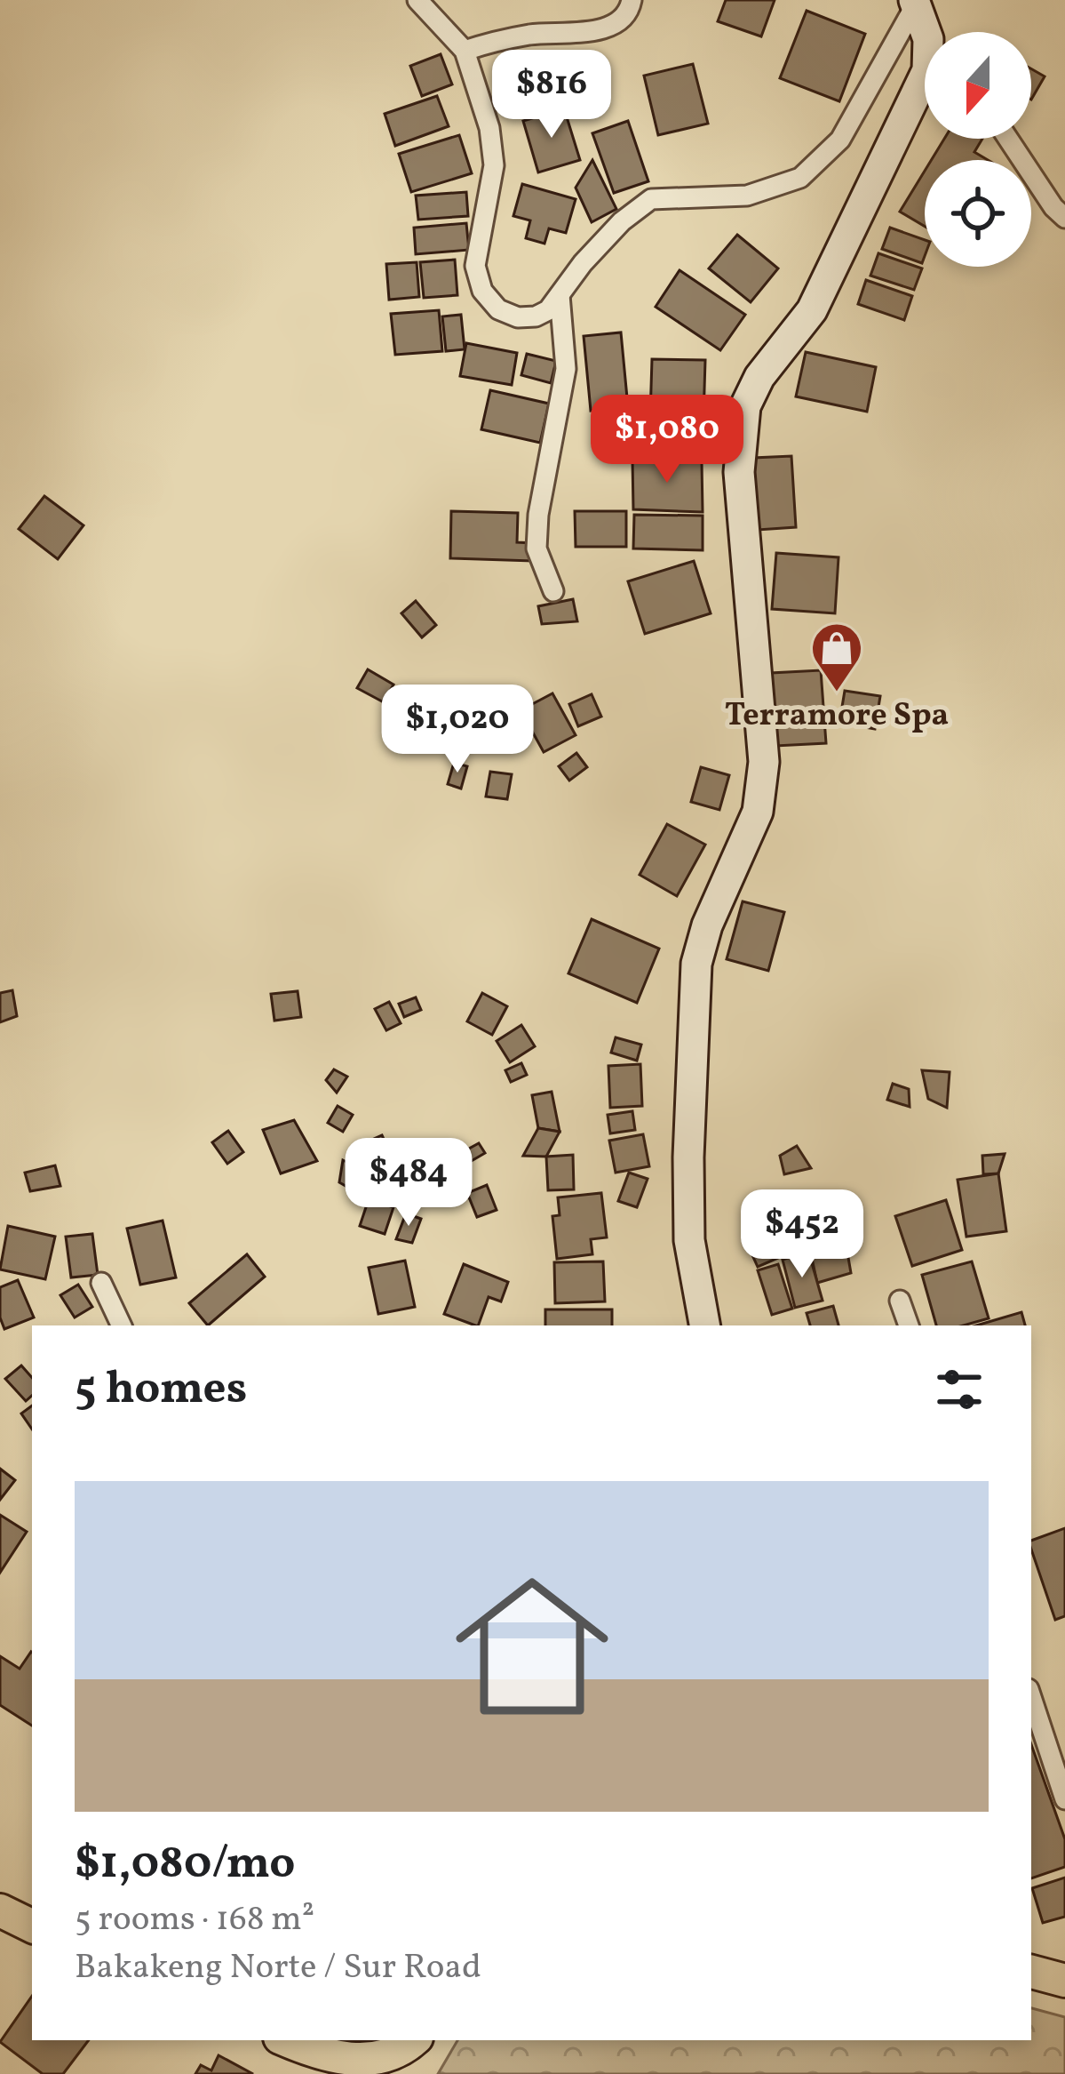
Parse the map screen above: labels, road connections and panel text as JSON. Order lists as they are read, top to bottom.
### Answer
{
  "places": {
    "shop": ["Terramore Spa"]
  },
  "north": "bottom",
  "page": {
    "price": [
      "$816",
      "$1,080",
      "$1,020",
      "$484",
      "$452"
    ],
    "heading": "5 homes",
    "list": [
      {
        "name": "$1,080/mo",
        "note": "5 rooms · 168 m² · Bakakeng Norte / Sur Road"
      }
    ]
  }
}
